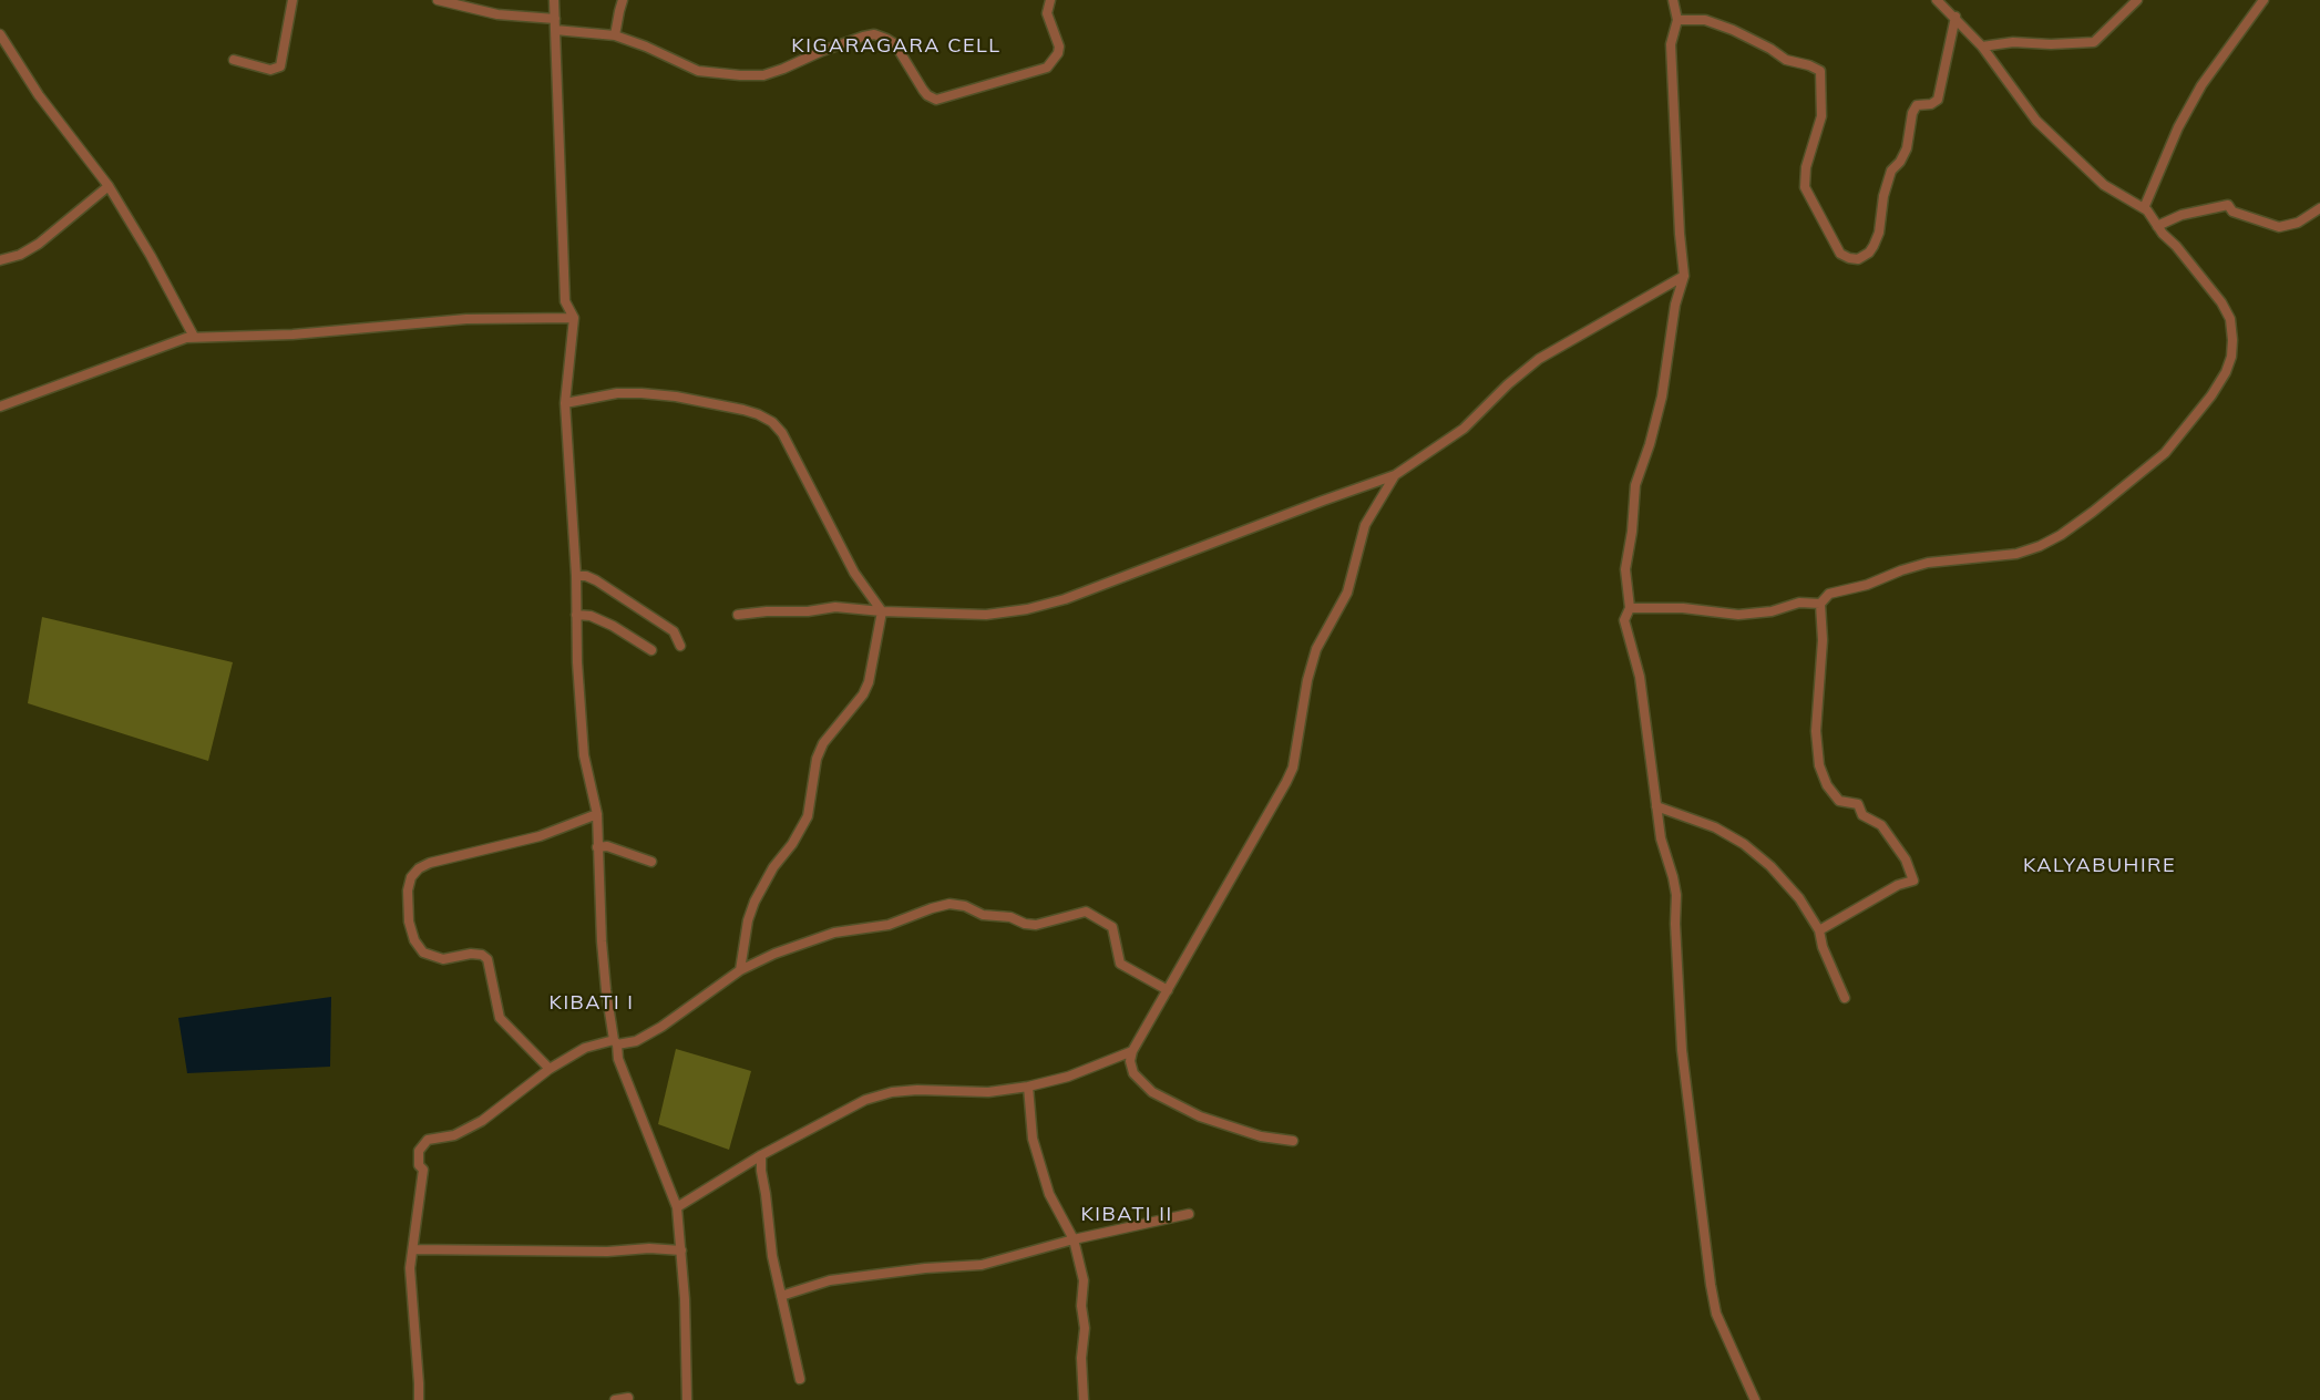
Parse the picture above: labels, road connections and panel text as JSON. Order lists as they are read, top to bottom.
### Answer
{
  "districts": [
    "KIGARAGARA CELL",
    "KALYABUHIRE",
    "KIBATI I",
    "KIBATI II"
  ]
}
